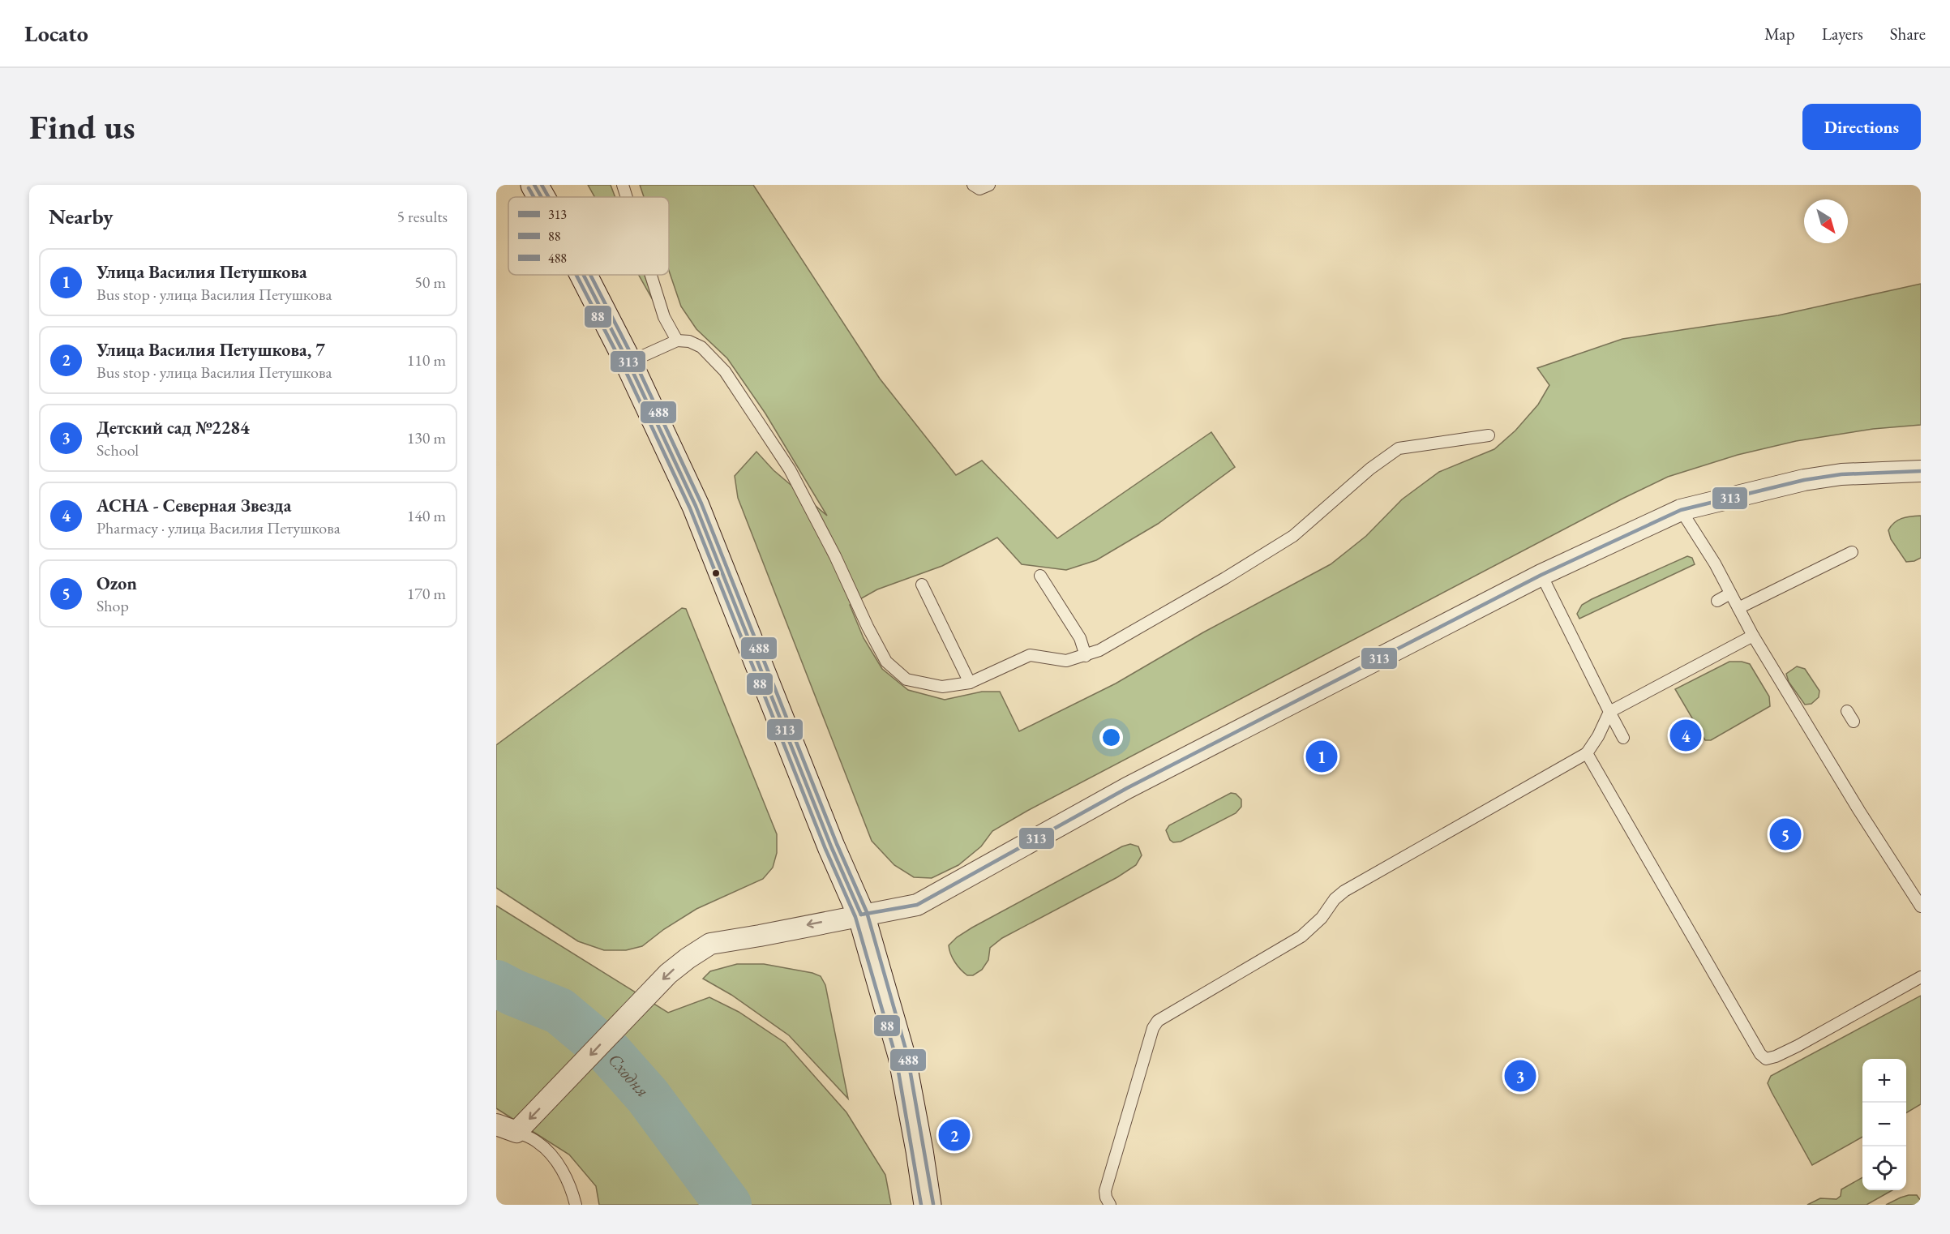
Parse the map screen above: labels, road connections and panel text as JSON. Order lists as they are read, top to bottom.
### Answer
{
  "water": ["Сходня"],
  "lines": ["transit line 313", "transit line 488", "transit line 88"],
  "legend": ["313", "88", "488"],
  "north": "bottom right",
  "page": {
    "header": "Locato",
    "nav": ["Map", "Layers", "Share"],
    "buttons": "Directions",
    "title": "Find us",
    "heading": ["Nearby", "5 results"],
    "list": [
      {
        "mark": "1",
        "name": "Улица Василия Петушкова",
        "note": "Bus stop · улица Василия Петушкова",
        "value": "50 m"
      },
      {
        "mark": "2",
        "name": "Улица Василия Петушкова, 7",
        "note": "Bus stop · улица Василия Петушкова",
        "value": "110 m"
      },
      {
        "mark": "3",
        "name": "Детский сад №2284",
        "note": "School",
        "value": "130 m"
      },
      {
        "mark": "4",
        "name": "АСНА - Северная Звезда",
        "note": "Pharmacy · улица Василия Петушкова",
        "value": "140 m"
      },
      {
        "mark": "5",
        "name": "Ozon",
        "note": "Shop",
        "value": "170 m"
      }
    ],
    "pins": [
      "4",
      "1",
      "5",
      "3",
      "2"
    ],
    "map_buttons": ["+", "−"]
  }
}
